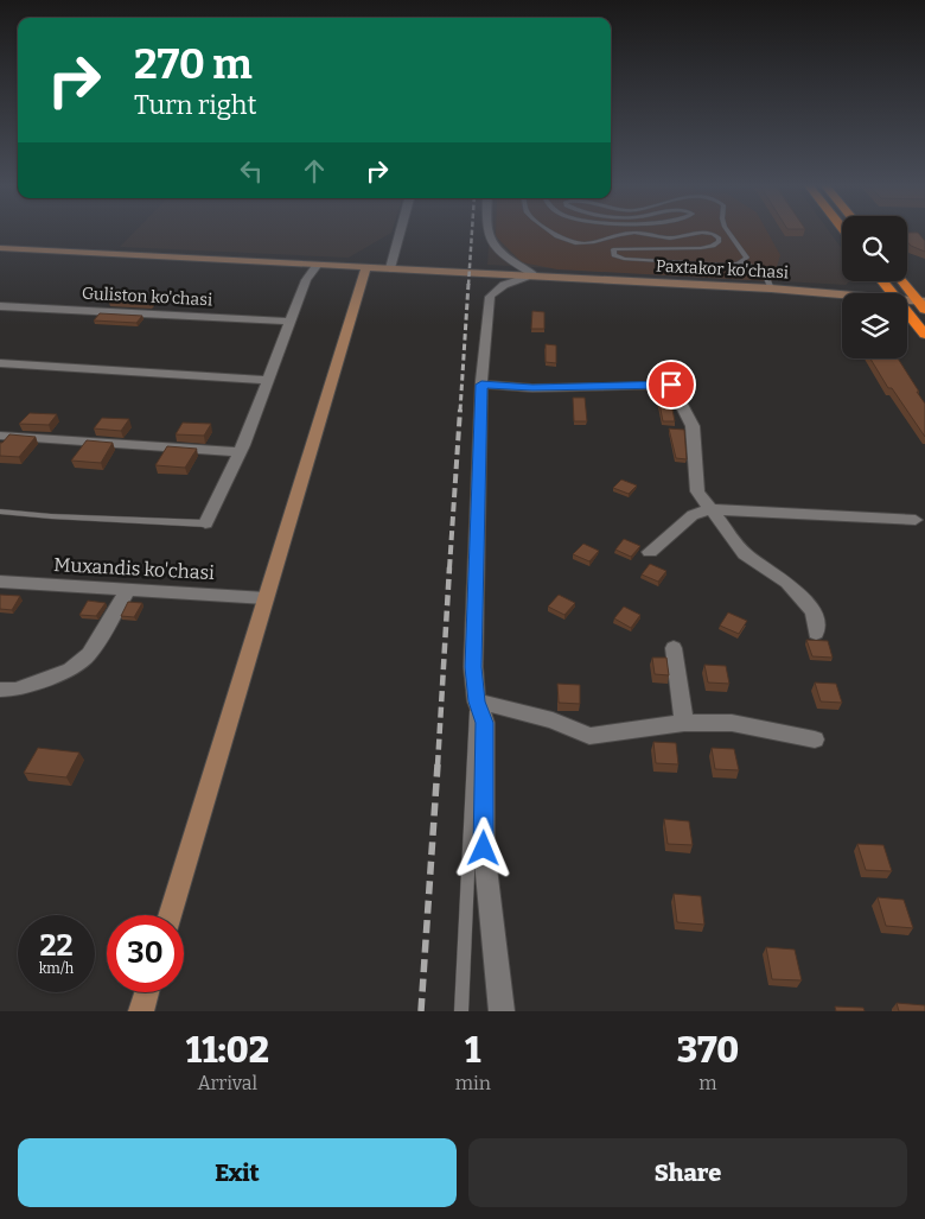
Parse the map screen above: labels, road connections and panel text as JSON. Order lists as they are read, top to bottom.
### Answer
{
  "streets": {
    "main road": ["Paxtakor ko'chasi"],
    "street": ["Guliston ko'chasi", "Muxandis ko'chasi"]
  },
  "page": {
    "turn": ["270 m", "Turn right"],
    "speed": "22 km/h",
    "limit": "30",
    "eta": [
      "11:02",
      "Arrival",
      "1",
      "min",
      "370",
      "m"
    ],
    "buttons": ["Exit", "Share"]
  }
}
